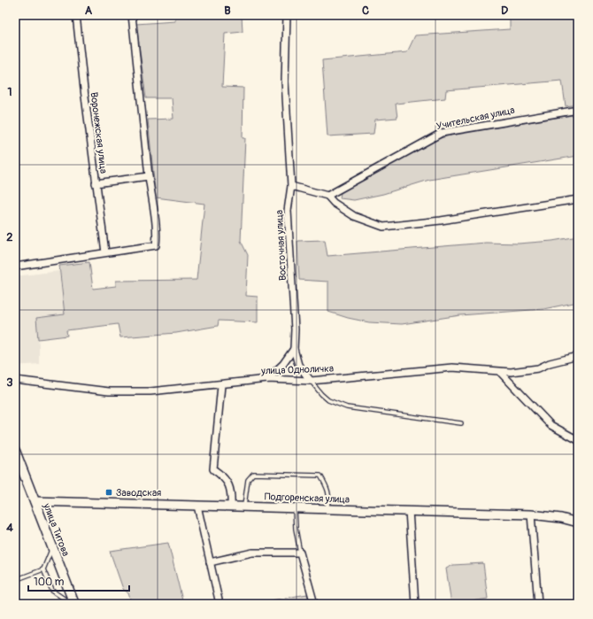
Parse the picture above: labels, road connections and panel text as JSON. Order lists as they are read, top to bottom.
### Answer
{
  "streets": {
    "main road": ["улица Титова"],
    "street": [
      "Учительская улица",
      "Воронежская улица",
      "Восточная улица",
      "улица Одноличка",
      "Подгоренская улица"
    ]
  },
  "crossings": [
    ["Подгоренская улица", "улица Титова"]
  ],
  "places": {
    "transit": ["Заводская"]
  },
  "scale_bar": "100 m",
  "grid": {
    "columns": [
      "A",
      "B",
      "C",
      "D"
    ],
    "rows": [
      "1",
      "2",
      "3",
      "4"
    ]
  }
}
